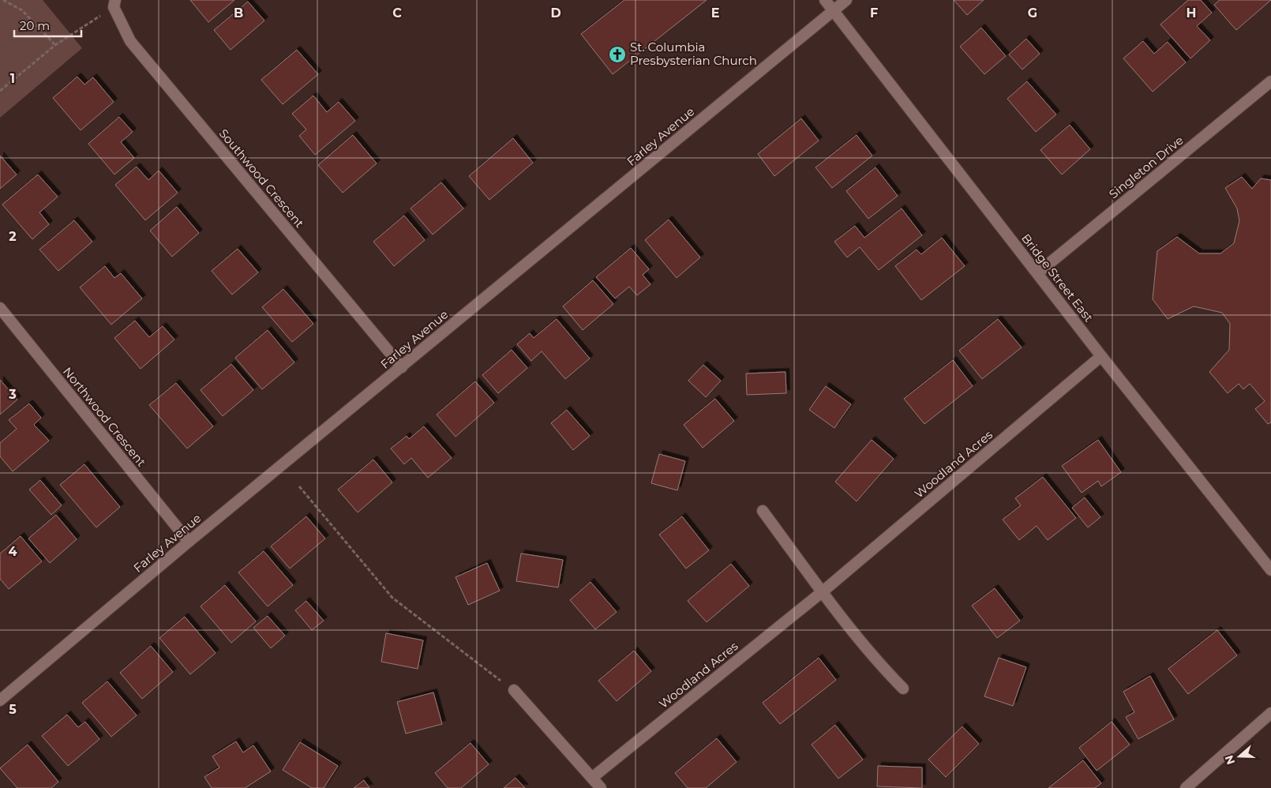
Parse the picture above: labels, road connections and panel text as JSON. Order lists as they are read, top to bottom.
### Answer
{
  "streets": {
    "street": [
      "Farley Avenue",
      "Singleton Drive",
      "Southwood Crescent",
      "Bridge Street East",
      "Northwood Crescent",
      "Woodland Acres"
    ]
  },
  "crossings": [
    ["Farley Avenue", "Southwood Crescent"],
    ["Farley Avenue", "Bridge Street East"],
    ["Farley Avenue", "Northwood Crescent"],
    ["Singleton Drive", "Bridge Street East"],
    ["Bridge Street East", "Woodland Acres"]
  ],
  "places": {
    "church": ["St. Columbia Presbysterian Church"]
  },
  "scale_bar": "20 m",
  "north": "left",
  "grid": {
    "columns": [
      "B",
      "C",
      "D",
      "E",
      "F",
      "G",
      "H"
    ],
    "rows": [
      "1",
      "2",
      "3",
      "4",
      "5"
    ]
  }
}
